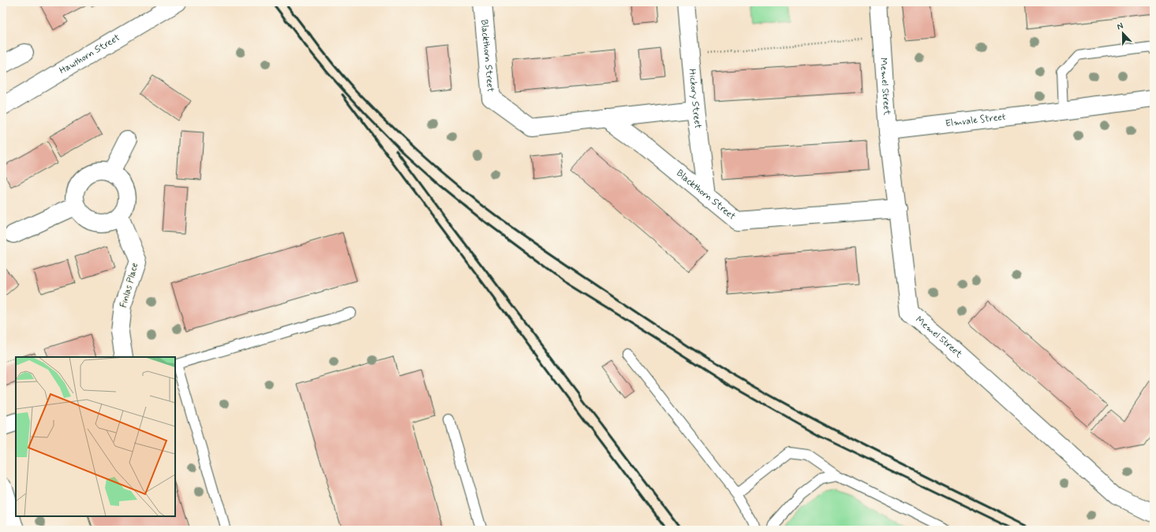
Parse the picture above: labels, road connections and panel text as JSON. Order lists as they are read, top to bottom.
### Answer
{
  "streets": {
    "street": [
      "Hawthorn Street",
      "Blackthorn Street",
      "Memel Street",
      "Hickory Street",
      "Elmvale Street",
      "Finlas Place"
    ]
  },
  "crossings": [
    ["Blackthorn Street", "Memel Street"],
    ["Blackthorn Street", "Hickory Street"],
    ["Memel Street", "Elmvale Street"]
  ],
  "north": "top"
}
